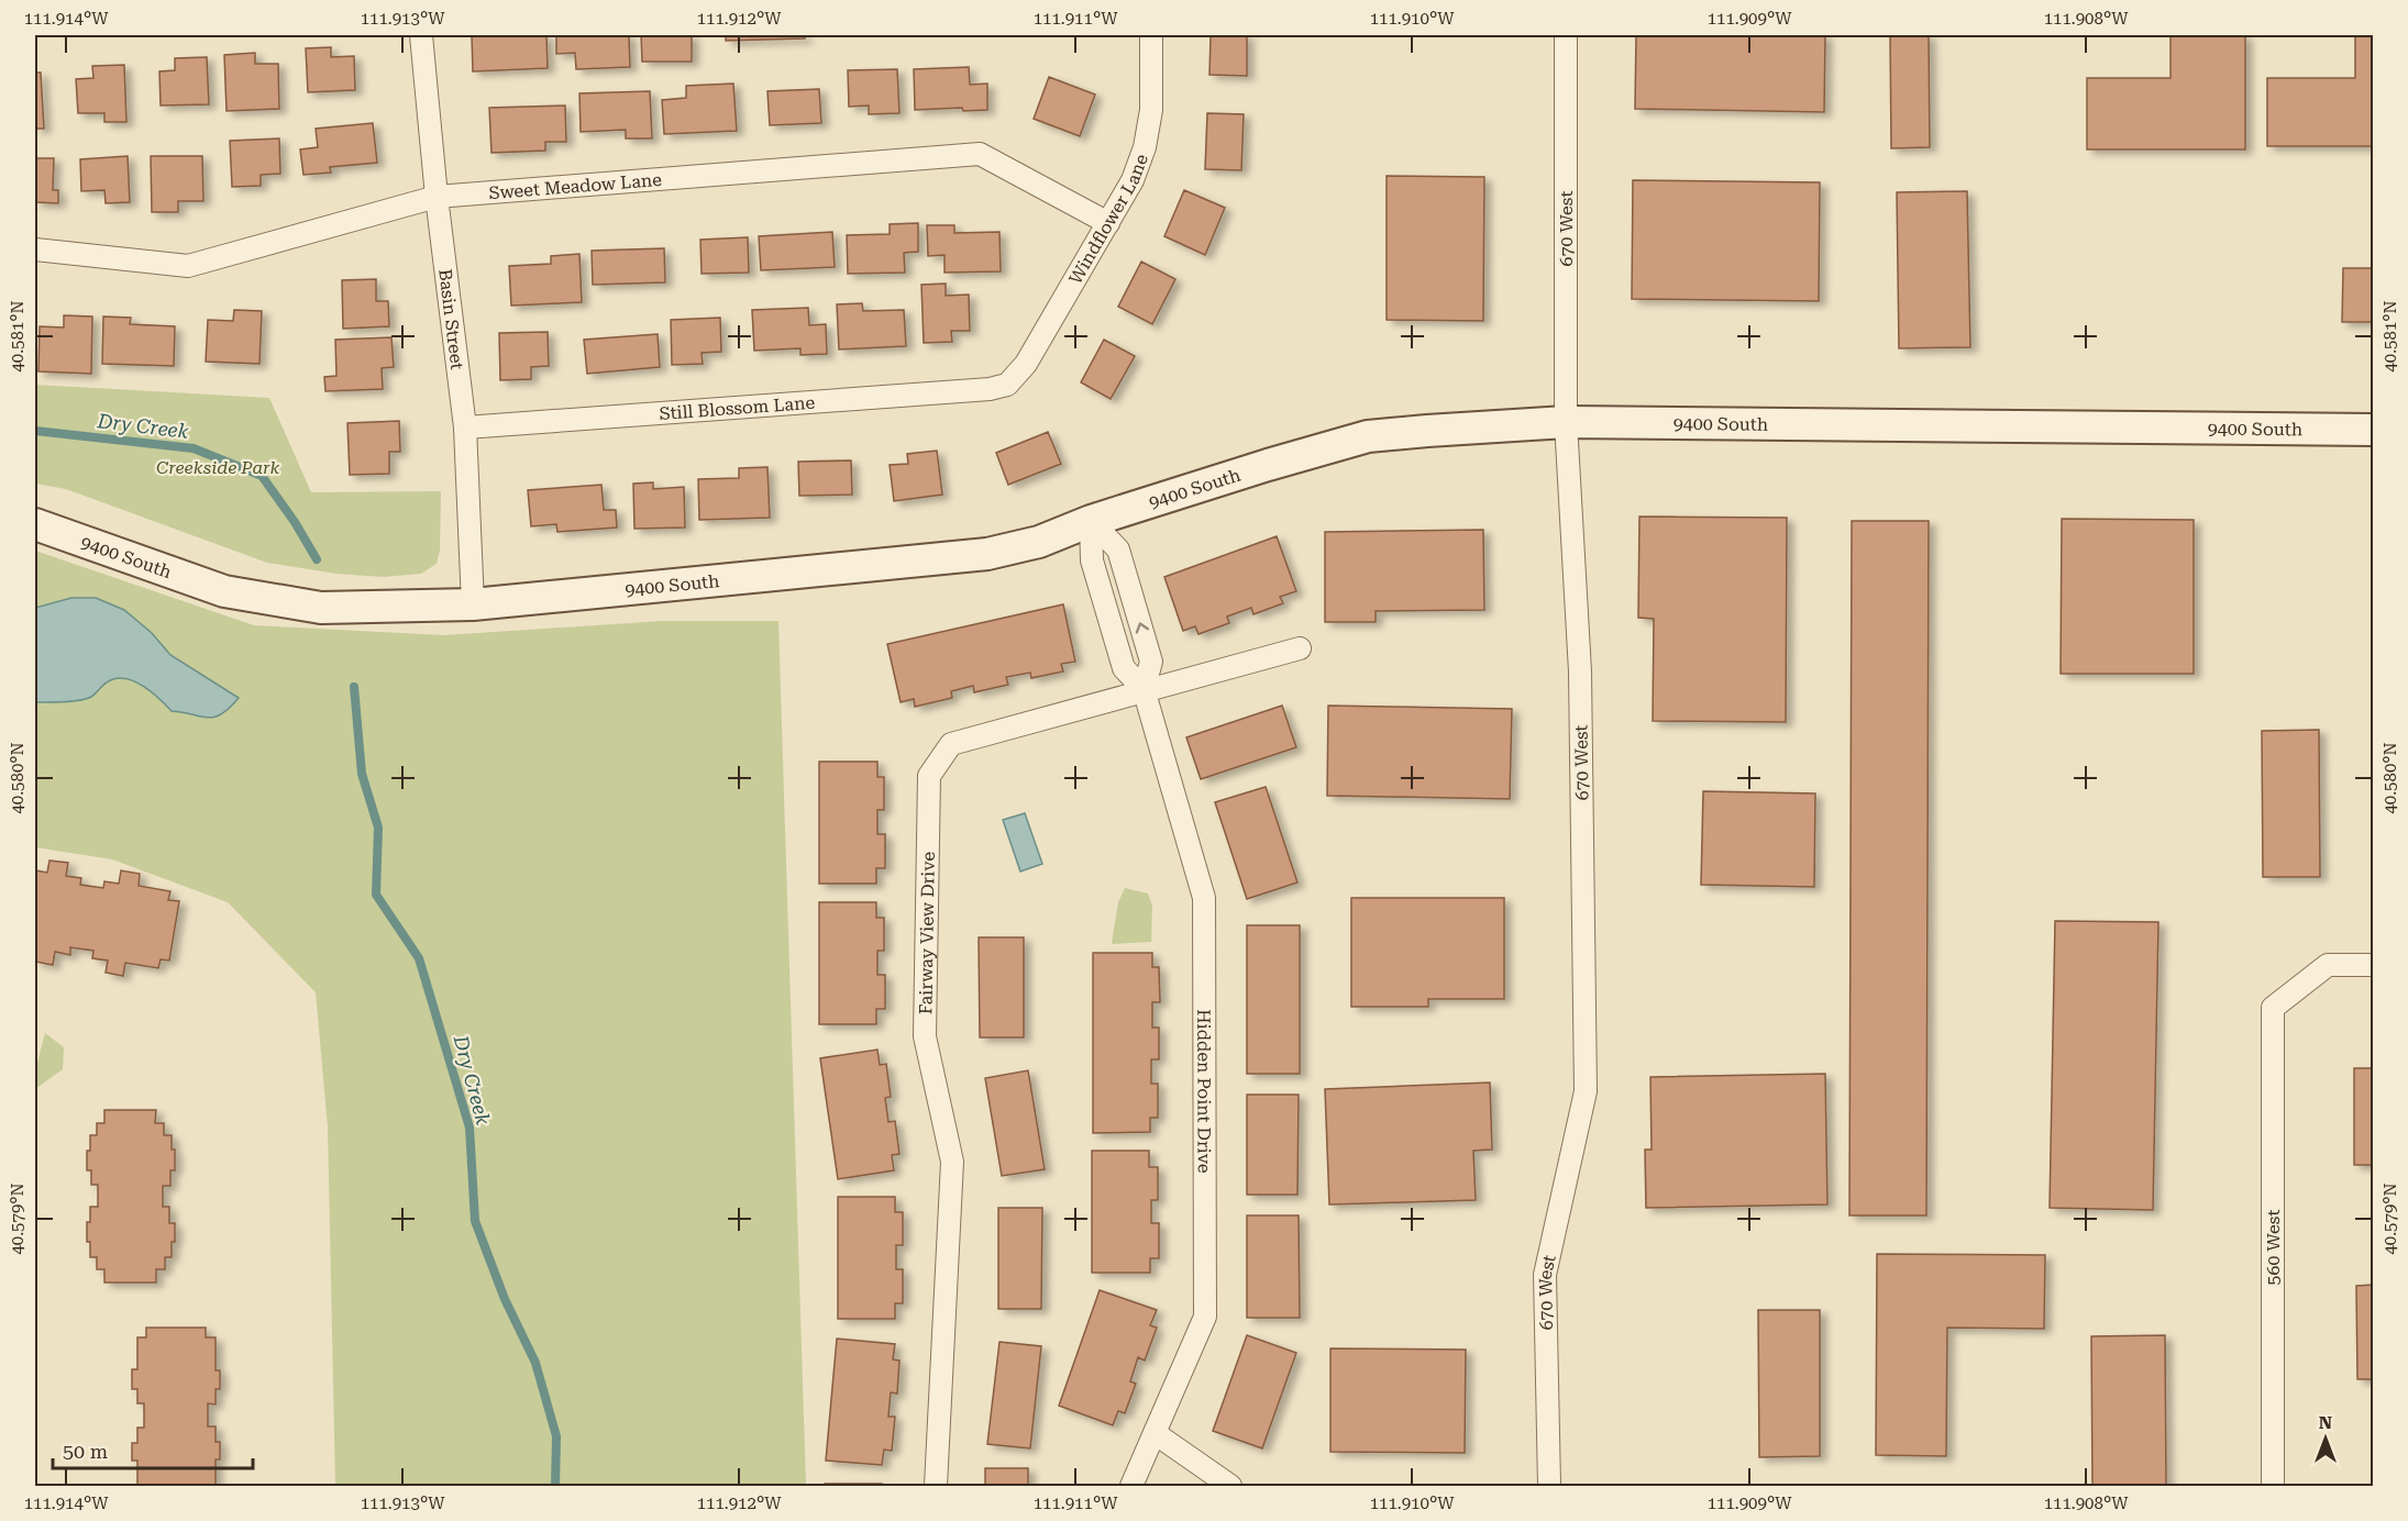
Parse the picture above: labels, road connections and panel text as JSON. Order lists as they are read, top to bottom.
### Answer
{
  "streets": {
    "street": [
      "Sweet Meadow Lane",
      "Windflower Lane",
      "670 West",
      "Basin Street",
      "Still Blossom Lane",
      "9400 South",
      "Fairway View Drive",
      "Hidden Point Drive",
      "560 West"
    ]
  },
  "crossings": [
    ["Sweet Meadow Lane", "Windflower Lane"],
    ["Sweet Meadow Lane", "Basin Street"],
    ["Windflower Lane", "Still Blossom Lane"],
    ["670 West", "9400 South"],
    ["Basin Street", "Still Blossom Lane"],
    ["Basin Street", "9400 South"],
    ["9400 South", "Hidden Point Drive"],
    ["Fairway View Drive", "Hidden Point Drive"]
  ],
  "water": ["Dry Creek"],
  "parks": ["Creekside Park"],
  "scale_bar": "50 m",
  "north": "top",
  "coordinates": [
    "111.914°W",
    "111.913°W",
    "111.912°W",
    "111.911°W",
    "111.910°W",
    "111.909°W",
    "111.908°W",
    "40.581°N",
    "40.580°N",
    "40.579°N"
  ]
}
